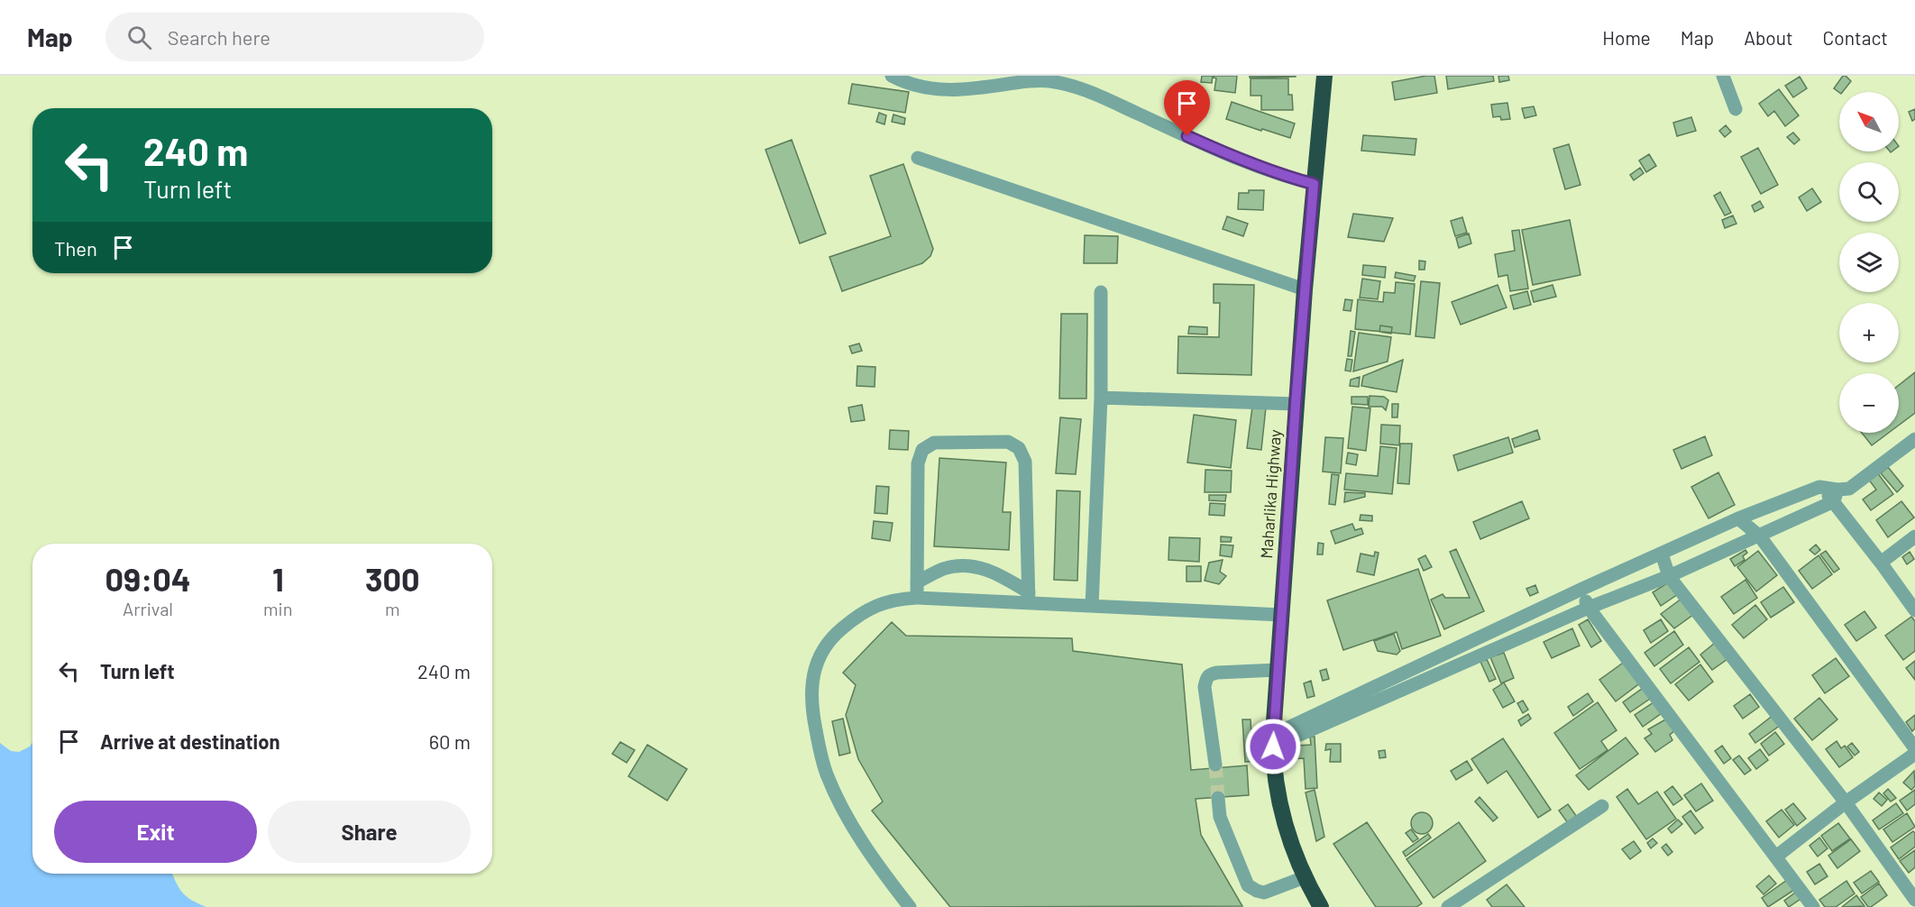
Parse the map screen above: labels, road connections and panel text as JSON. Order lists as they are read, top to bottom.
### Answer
{
  "streets": {
    "highway": ["Maharlika Highway"]
  },
  "north": "top left",
  "page": {
    "header": "Map",
    "search": "Search here",
    "nav": [
      "Home",
      "Map",
      "About",
      "Contact"
    ],
    "map_buttons": ["+", "−"],
    "turn": ["240 m", "Turn left"],
    "then": "Then",
    "eta": [
      "09:04",
      "Arrival",
      "1",
      "min",
      "300",
      "m"
    ],
    "list": [
      {
        "name": "Turn left",
        "value": "240 m"
      },
      {
        "name": "Arrive at destination",
        "value": "60 m"
      }
    ],
    "buttons": ["Exit", "Share"]
  }
}
